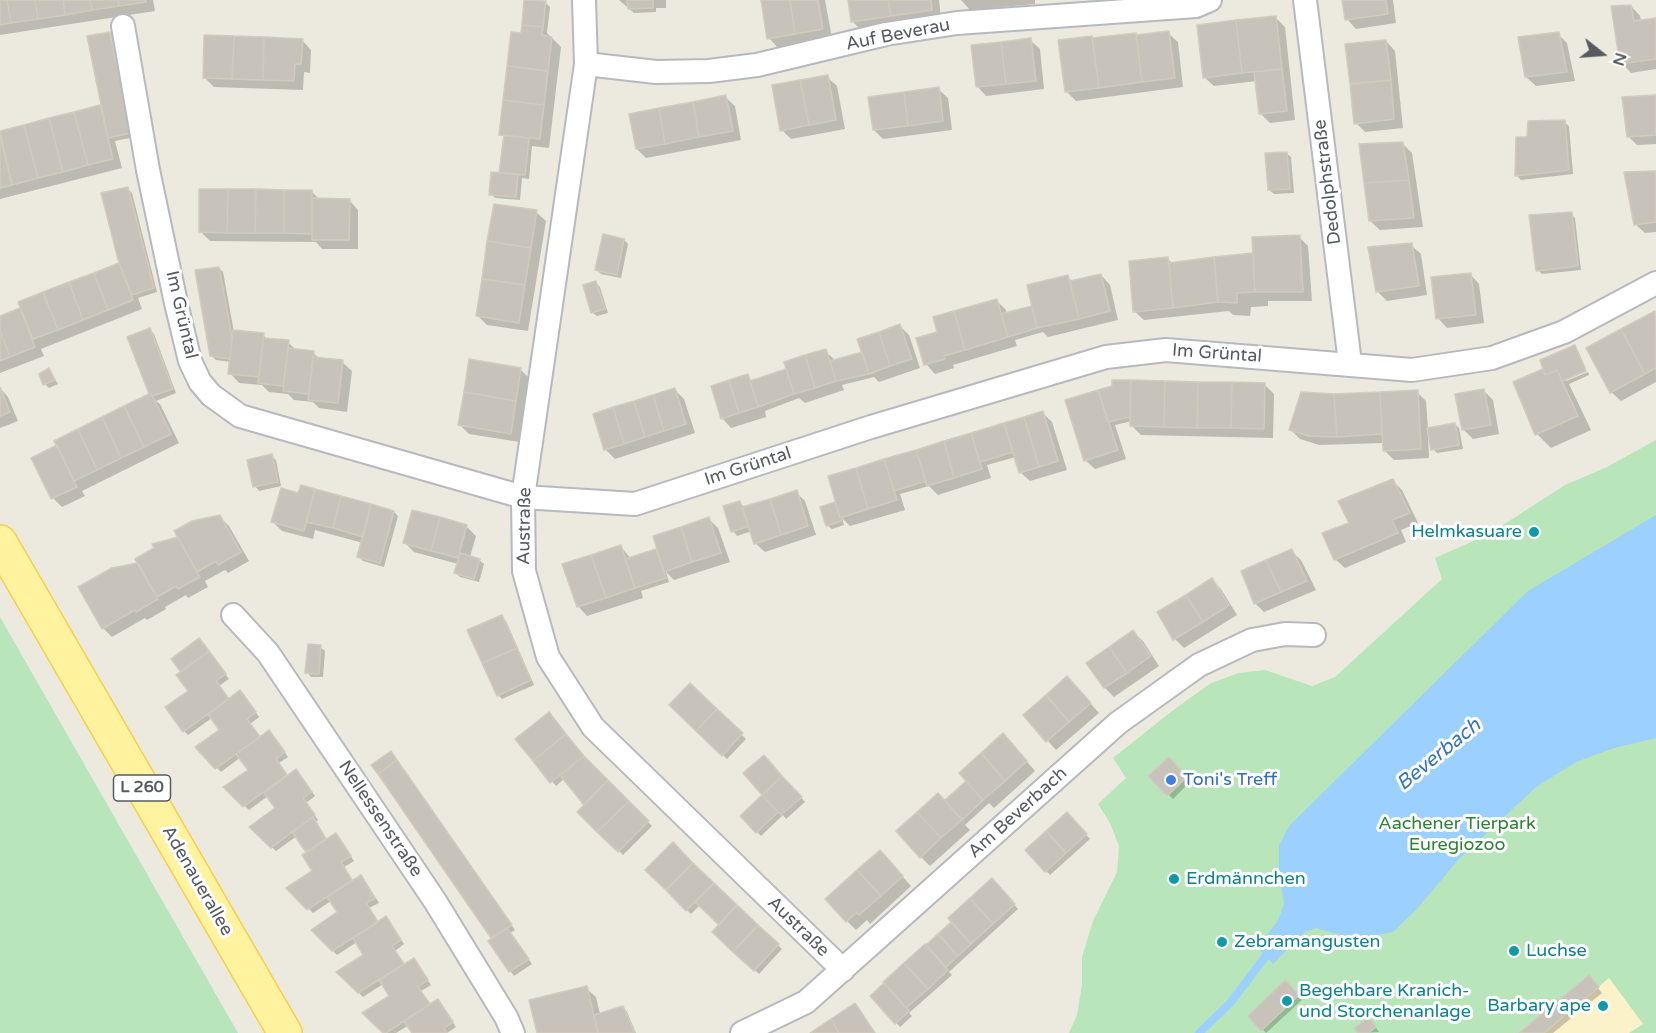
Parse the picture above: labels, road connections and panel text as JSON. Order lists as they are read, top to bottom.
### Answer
{
  "streets": {
    "main road": ["L 260", "Adenauerallee"],
    "street": [
      "Auf Beverau",
      "Dedolphstraße",
      "Im Grüntal",
      "Austraße",
      "Am Beverbach",
      "Nellessenstraße"
    ]
  },
  "crossings": [
    ["Auf Beverau", "Austraße"],
    ["Dedolphstraße", "Im Grüntal"],
    ["Im Grüntal", "Austraße"],
    ["Austraße", "Am Beverbach"]
  ],
  "water": ["Beverbach"],
  "parks": ["Aachener Tierpark Euregiozoo"],
  "places": [
    "Helmkasuare",
    "Toni's Treff",
    "Erdmännchen",
    "Zebramangusten",
    "Luchse",
    "Begehbare Kranich- und Storchenanlage",
    "Barbary ape"
  ],
  "north": "right"
}
